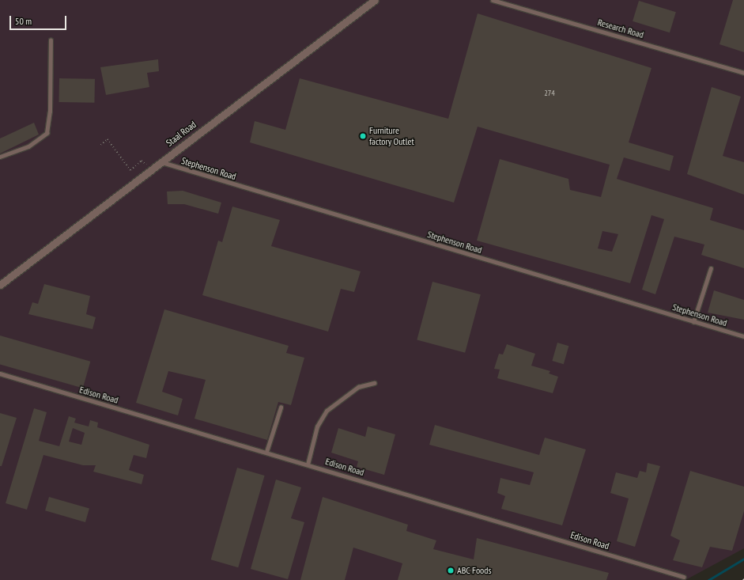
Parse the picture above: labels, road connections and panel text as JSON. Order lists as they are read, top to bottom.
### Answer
{
  "streets": {
    "street": ["Staal Road"],
    "lane": ["Research Road", "Stephenson Road", "Edison Road"]
  },
  "crossings": [
    ["Staal Road", "Stephenson Road"]
  ],
  "places": ["Furniture factory Outlet", "ABC Foods"],
  "house_numbers": ["274"],
  "scale_bar": "50 m"
}
